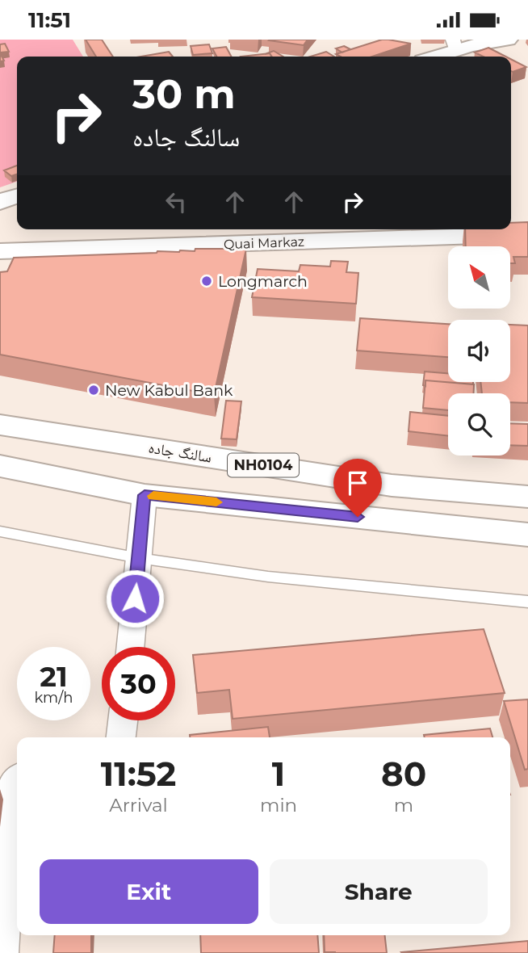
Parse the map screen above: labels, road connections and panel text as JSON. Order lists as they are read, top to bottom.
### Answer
{
  "streets": {
    "main road": ["Quai Markaz", "سالنگ جاده", "NH0104"]
  },
  "places": ["Longmarch", "New Kabul Bank"],
  "north": "top left",
  "page": {
    "status": "11:51",
    "turn": ["30 m", "سالنگ جاده"],
    "speed": "21 km/h",
    "limit": "30",
    "eta": [
      "11:52",
      "Arrival",
      "1",
      "min",
      "80",
      "m"
    ],
    "buttons": ["Exit", "Share"]
  }
}
